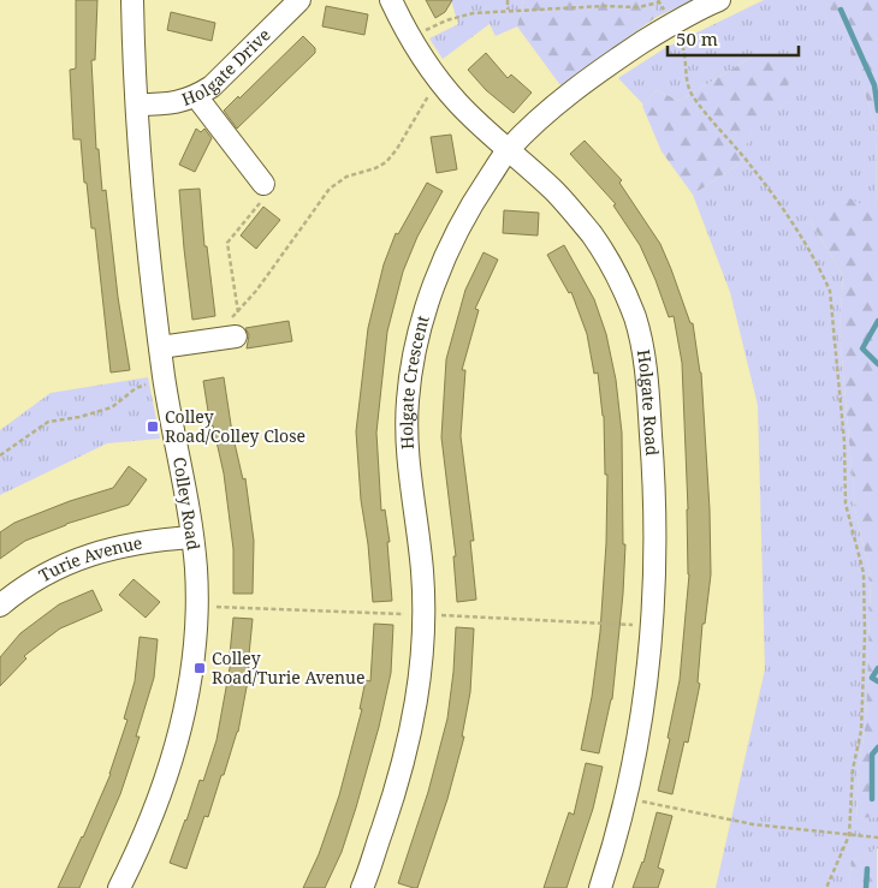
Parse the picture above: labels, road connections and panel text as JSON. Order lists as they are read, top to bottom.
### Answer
{
  "streets": {
    "street": [
      "Holgate Drive",
      "Holgate Crescent",
      "Holgate Road",
      "Colley Road",
      "Turie Avenue"
    ]
  },
  "crossings": [
    ["Holgate Drive", "Colley Road"],
    ["Holgate Crescent", "Holgate Road"],
    ["Colley Road", "Turie Avenue"]
  ],
  "places": {
    "transit": ["Colley Road/Colley Close", "Colley Road/Turie Avenue"]
  },
  "scale_bar": "50 m"
}
